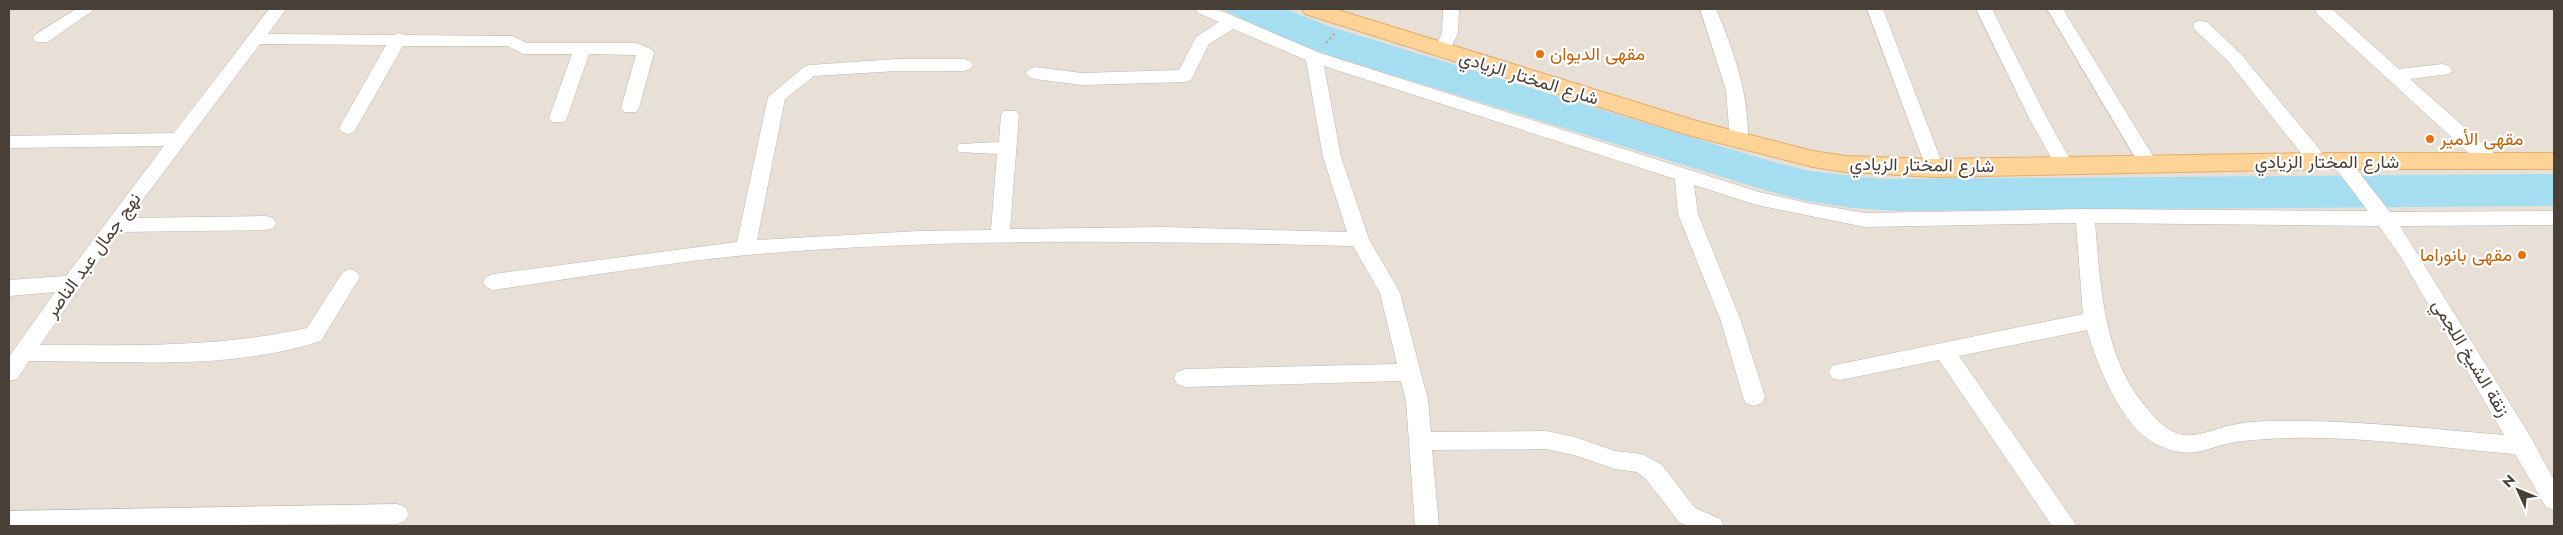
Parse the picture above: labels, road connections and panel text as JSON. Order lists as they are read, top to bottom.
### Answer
{
  "streets": {
    "main road": ["شارع المختار الزيادي"],
    "street": ["نهج جمال عبد الناصر", "زنقة الشيخ اللجمي"]
  },
  "crossings": [
    ["شارع المختار الزيادي", "زنقة الشيخ اللجمي"]
  ],
  "places": ["مقهى الديوان", "مقهى الأمير", "مقهى بانوراما"],
  "north": "top left"
}
